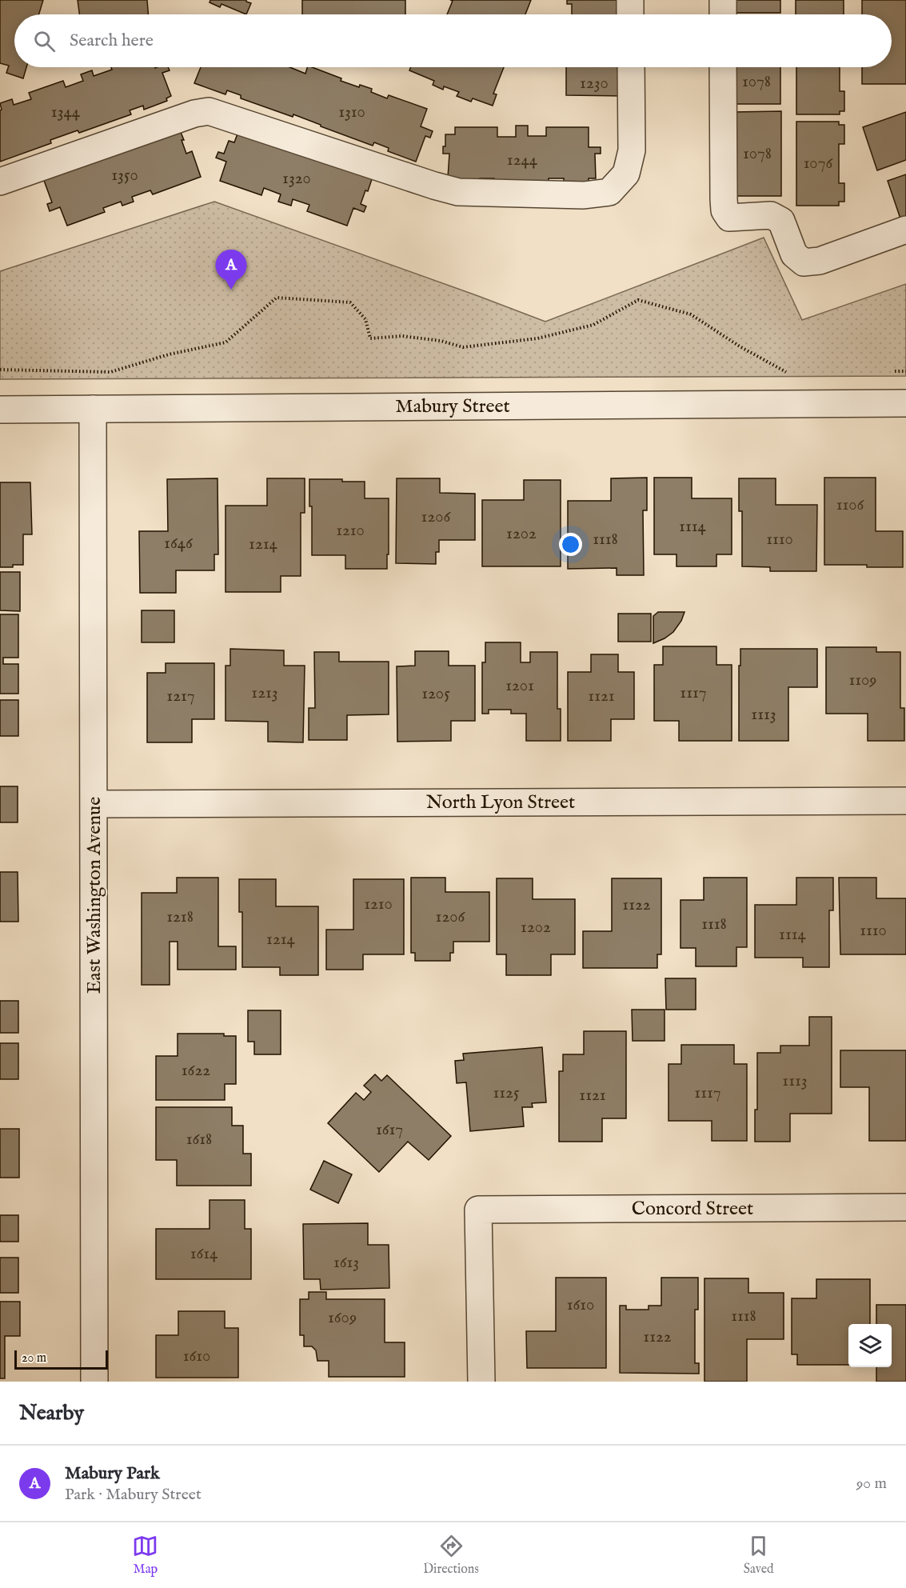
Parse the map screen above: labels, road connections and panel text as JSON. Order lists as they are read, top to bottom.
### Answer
{
  "streets": {
    "street": [
      "Mabury Street",
      "North Lyon Street",
      "East Washington Avenue",
      "Concord Street"
    ]
  },
  "crossings": [
    ["Mabury Street", "East Washington Avenue"],
    ["North Lyon Street", "East Washington Avenue"]
  ],
  "house_numbers": [
    "1078",
    "1230",
    "1344",
    "1310",
    "1078",
    "1244",
    "1076",
    "1350",
    "1320",
    "1106",
    "1206",
    "1114",
    "1210",
    "1202",
    "1118",
    "1110",
    "1646",
    "1214",
    "1109",
    "1201",
    "1213",
    "1117",
    "1205",
    "1217",
    "1121",
    "1113",
    "1210",
    "1122",
    "1218",
    "1206",
    "1118",
    "1202",
    "1110",
    "1114",
    "1214",
    "1622",
    "1113",
    "1125",
    "1117",
    "1121",
    "1617",
    "1618",
    "1614",
    "1613",
    "1610",
    "1118",
    "1609",
    "1122",
    "1610"
  ],
  "scale_bar": "20 m",
  "page": {
    "search": "Search here",
    "pins": "A",
    "scale": "20 m",
    "heading": "Nearby",
    "list": [
      {
        "mark": "A",
        "name": "Mabury Park",
        "note": "Park · Mabury Street",
        "value": "90 m"
      }
    ],
    "nav": ["Map", "Directions", "Saved"]
  }
}
